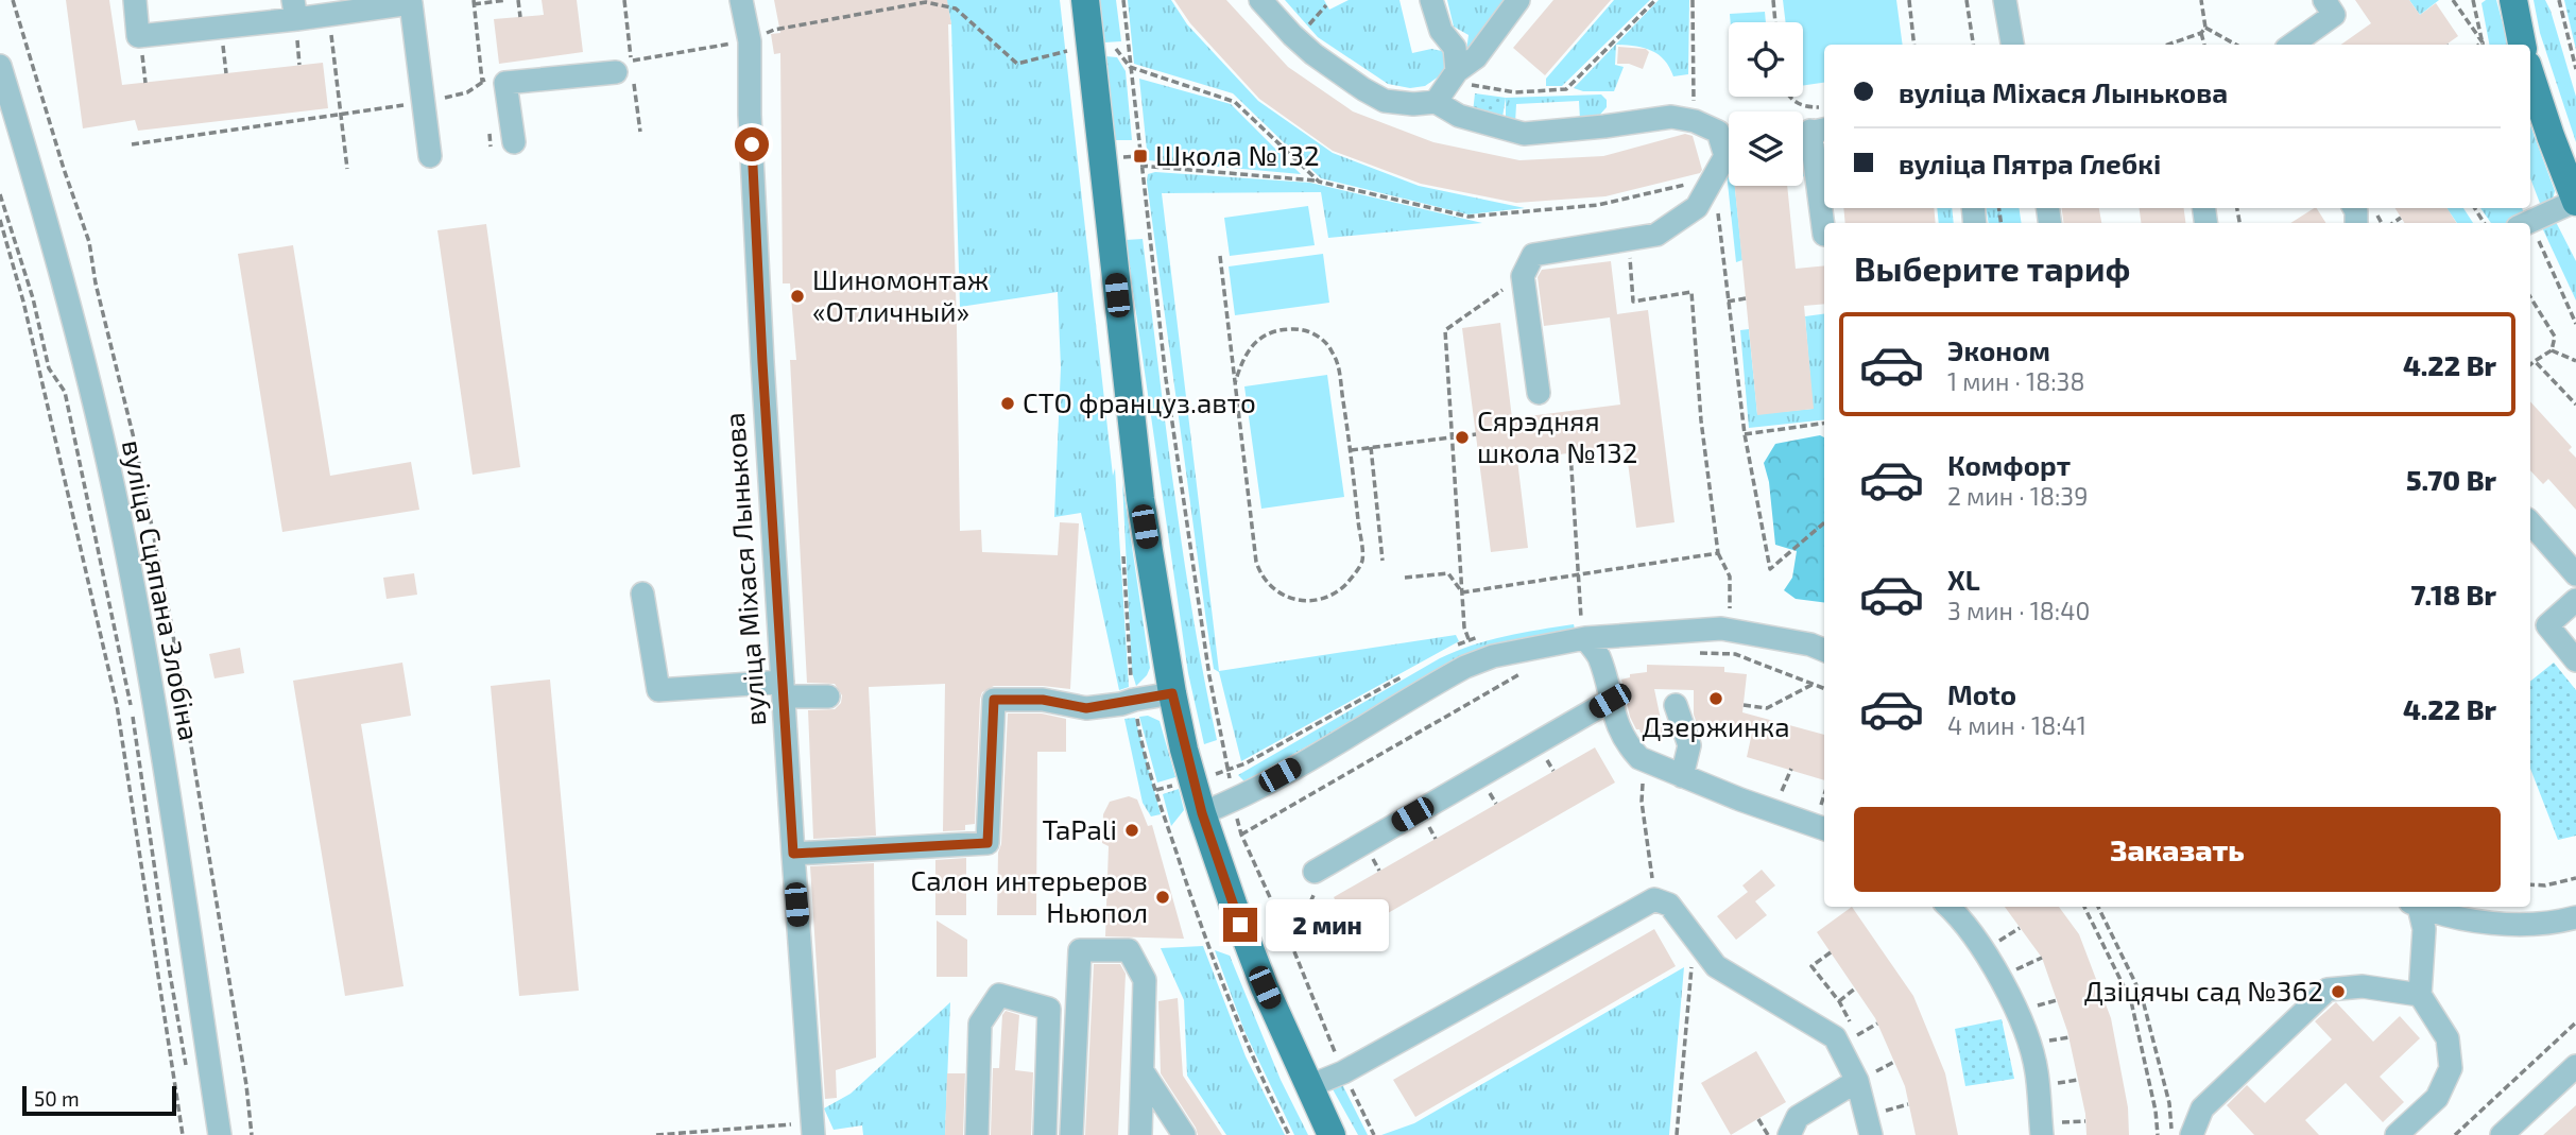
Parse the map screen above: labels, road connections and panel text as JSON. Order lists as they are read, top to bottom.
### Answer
{
  "streets": {
    "street": ["вуліца Міхася Лынькова", "вуліца Сцяпана Злобіна"]
  },
  "places": {
    "transit": ["Школа №132"],
    "other": [
      "Шиномонтаж «Отличный»",
      "СТО француз.авто",
      "Сярэдняя школа №132",
      "Дзержинка",
      "TaPali",
      "Салон интерьеров Ньюпол",
      "Дзіцячы сад №362"
    ]
  },
  "scale_bar": "50 m",
  "page": {
    "banner": ["вуліца Міхася Лынькова", "вуліца Пятра Глебкі"],
    "heading": "Выберите тариф",
    "list": [
      {
        "name": "Эконом",
        "note": "1 мин · 18:38",
        "value": "4.22 Br"
      },
      {
        "name": "Комфорт",
        "note": "2 мин · 18:39",
        "value": "5.70 Br"
      },
      {
        "name": "XL",
        "note": "3 мин · 18:40",
        "value": "7.18 Br"
      },
      {
        "name": "Moto",
        "note": "4 мин · 18:41",
        "value": "4.22 Br"
      }
    ],
    "buttons": "Заказать",
    "bubble": "2 мин",
    "scale": "50 m"
  }
}
